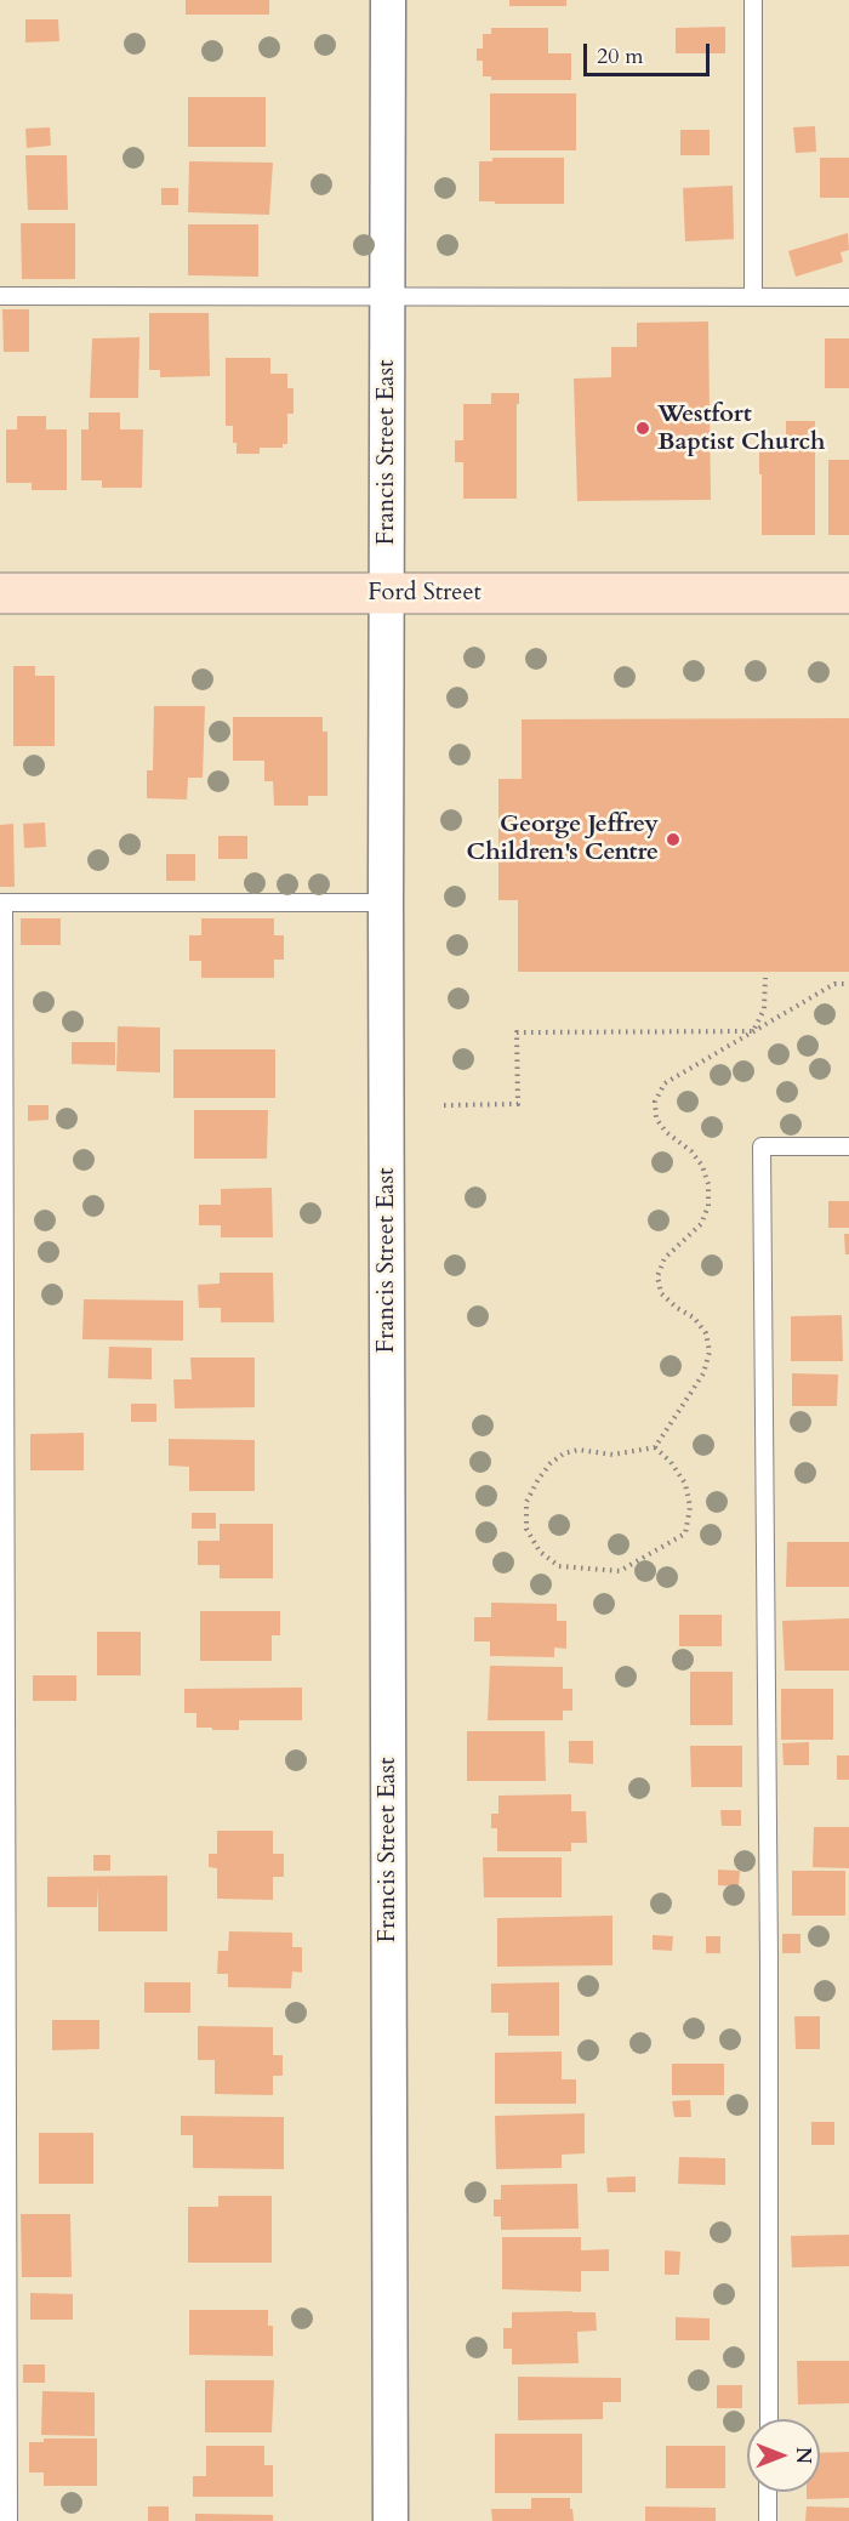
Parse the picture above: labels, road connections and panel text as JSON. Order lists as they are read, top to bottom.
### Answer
{
  "streets": {
    "main road": ["Ford Street"],
    "street": ["Francis Street East"]
  },
  "crossings": [
    ["Francis Street East", "Ford Street"]
  ],
  "places": ["Westfort Baptist Church", "George Jeffrey Children's Centre"],
  "scale_bar": "20 m",
  "north": "right"
}
